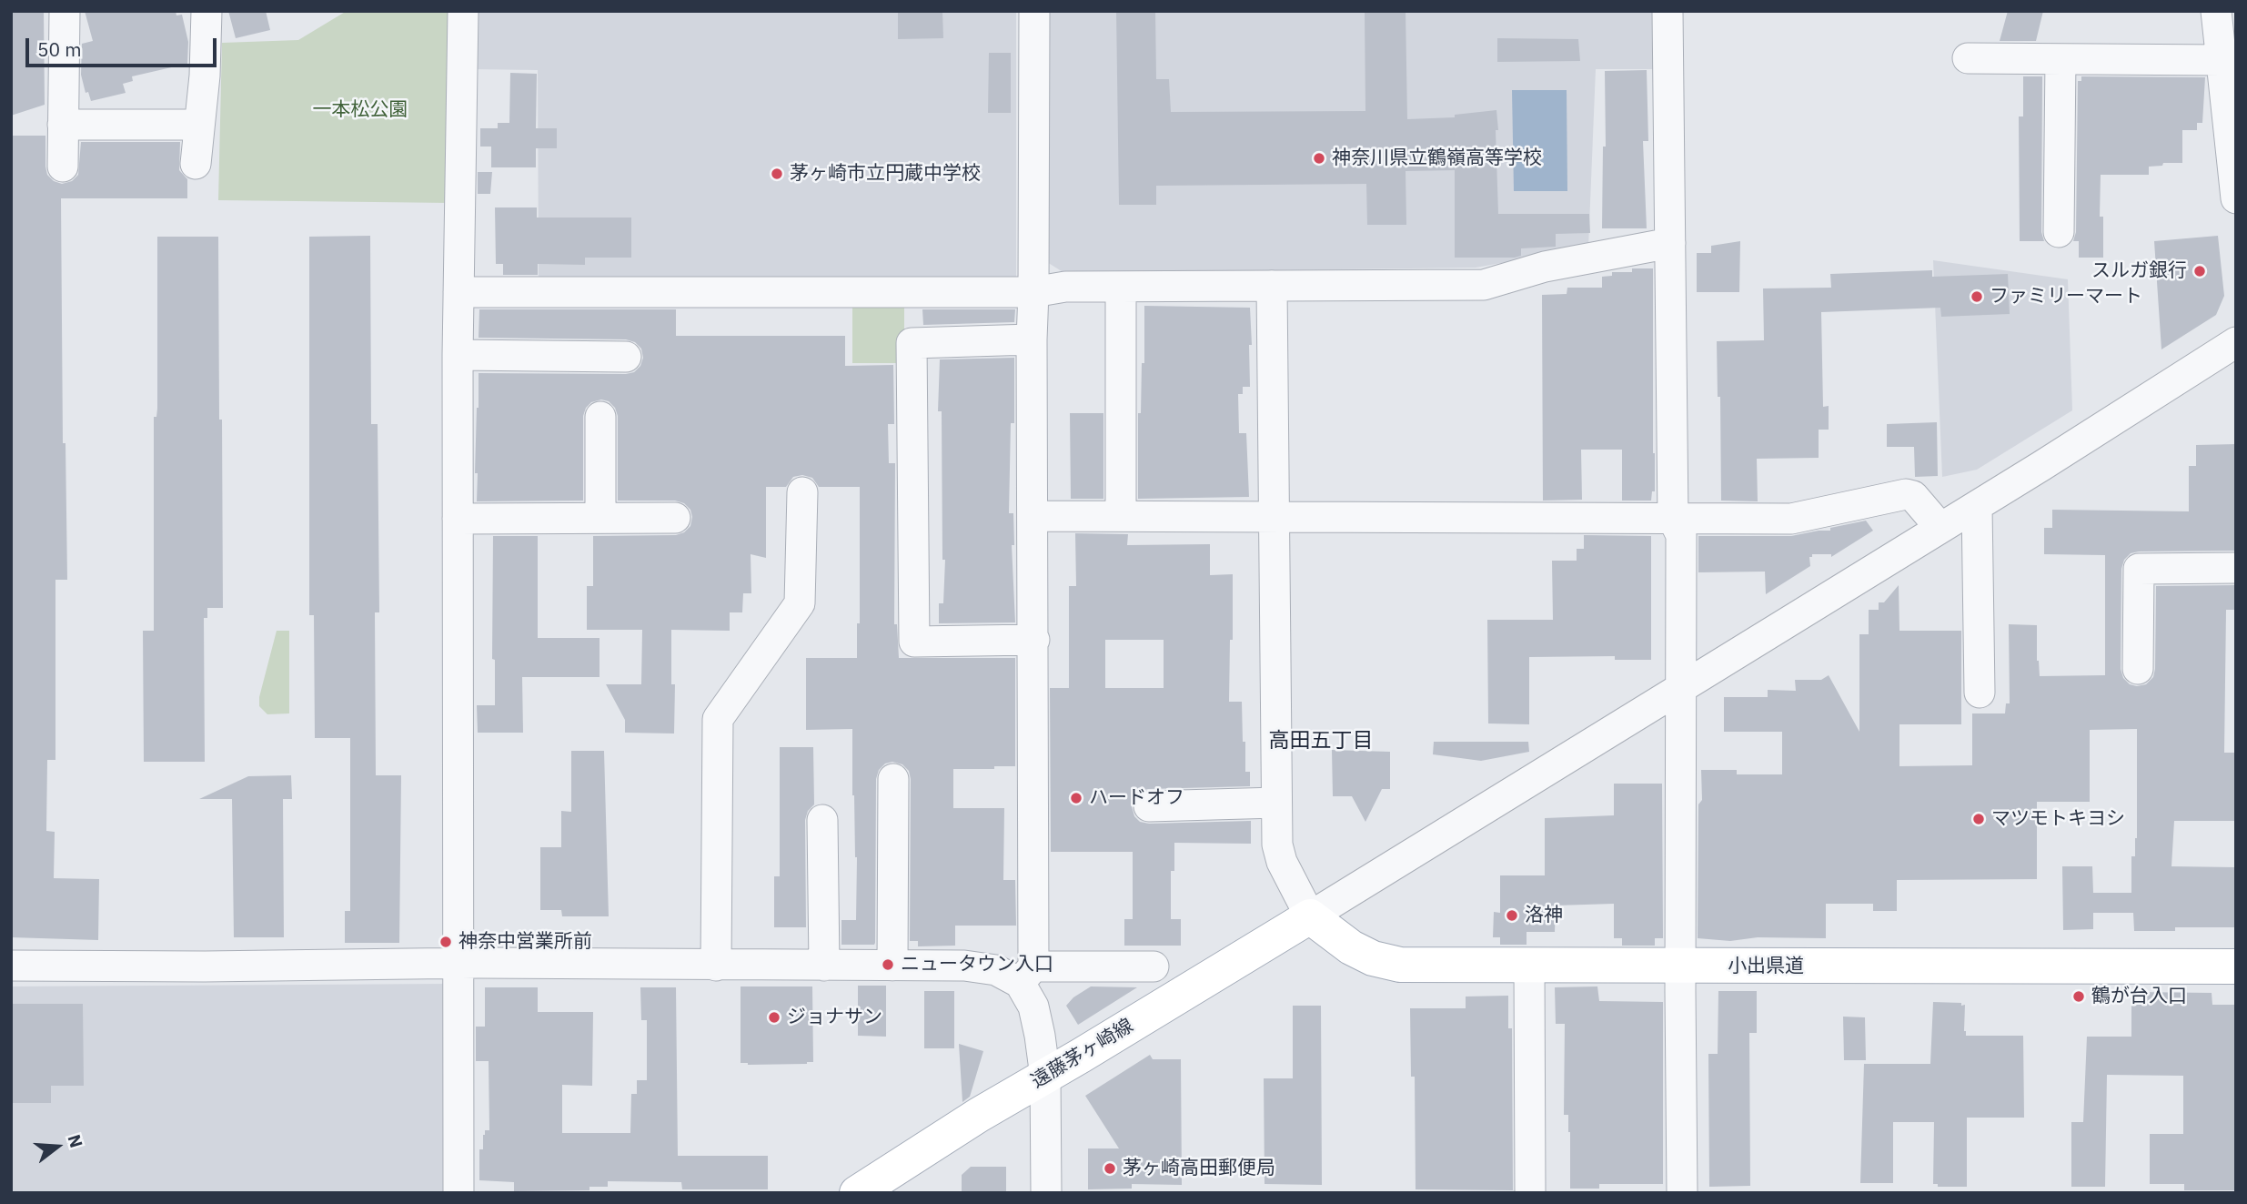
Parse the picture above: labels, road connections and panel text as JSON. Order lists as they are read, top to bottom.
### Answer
{
  "streets": {
    "main road": ["小出県道", "遠藤茅ヶ崎線"]
  },
  "crossings": [
    ["小出県道", "遠藤茅ヶ崎線"]
  ],
  "districts": ["高田五丁目"],
  "parks": ["一本松公園"],
  "places": [
    "神奈川県立鶴嶺高等学校",
    "茅ヶ崎市立円蔵中学校",
    "スルガ銀行",
    "ファミリーマート",
    "ハードオフ",
    "マツモトキヨシ",
    "洛神",
    "神奈中営業所前",
    "ニュータウン入口",
    "鶴が台入口",
    "ジョナサン",
    "茅ヶ崎高田郵便局"
  ],
  "scale_bar": "50 m",
  "north": "right"
}
